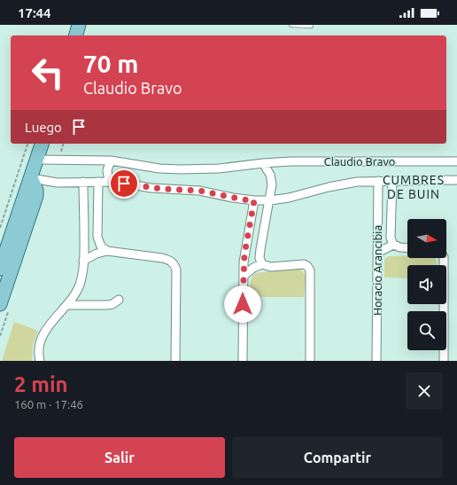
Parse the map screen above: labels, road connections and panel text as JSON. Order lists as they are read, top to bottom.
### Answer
{
  "streets": {
    "street": ["Claudio Bravo", "Horacio Arancibia"]
  },
  "crossings": [
    ["Claudio Bravo", "Horacio Arancibia"]
  ],
  "districts": ["CUMBRES DE BUIN"],
  "north": "right",
  "page": {
    "status": "17:44",
    "turn": ["70 m", "Claudio Bravo"],
    "then": "Luego",
    "heading": ["2 min", "160 m · 17:46"],
    "buttons": ["Salir", "Compartir"]
  }
}
